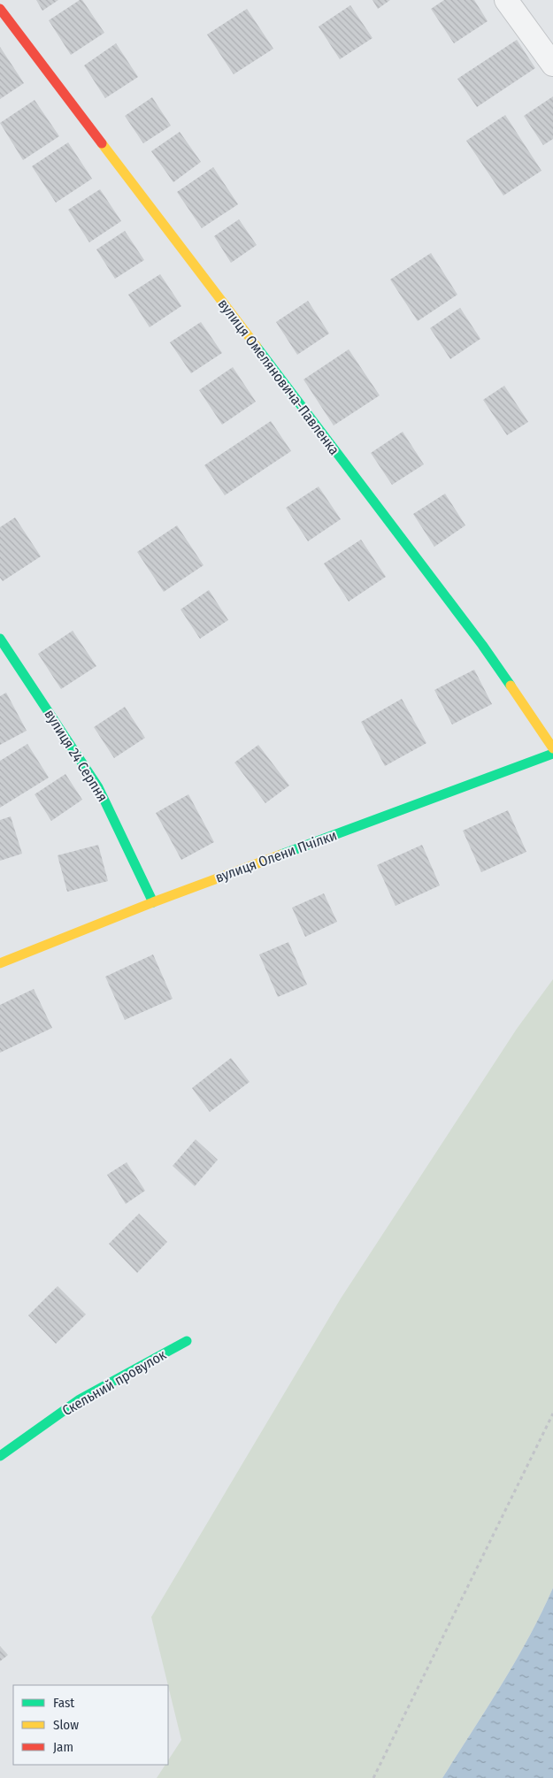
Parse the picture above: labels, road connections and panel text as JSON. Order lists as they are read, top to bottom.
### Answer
{
  "streets": {
    "street": [
      "вулиця Омеляновича-Павленка",
      "вулиця 24 Серпня",
      "вулиця Олени Пчілки",
      "Скельний провулок"
    ]
  },
  "crossings": [
    ["вулиця 24 Серпня", "вулиця Олени Пчілки"]
  ],
  "legend": ["Fast", "Slow", "Jam"]
}
